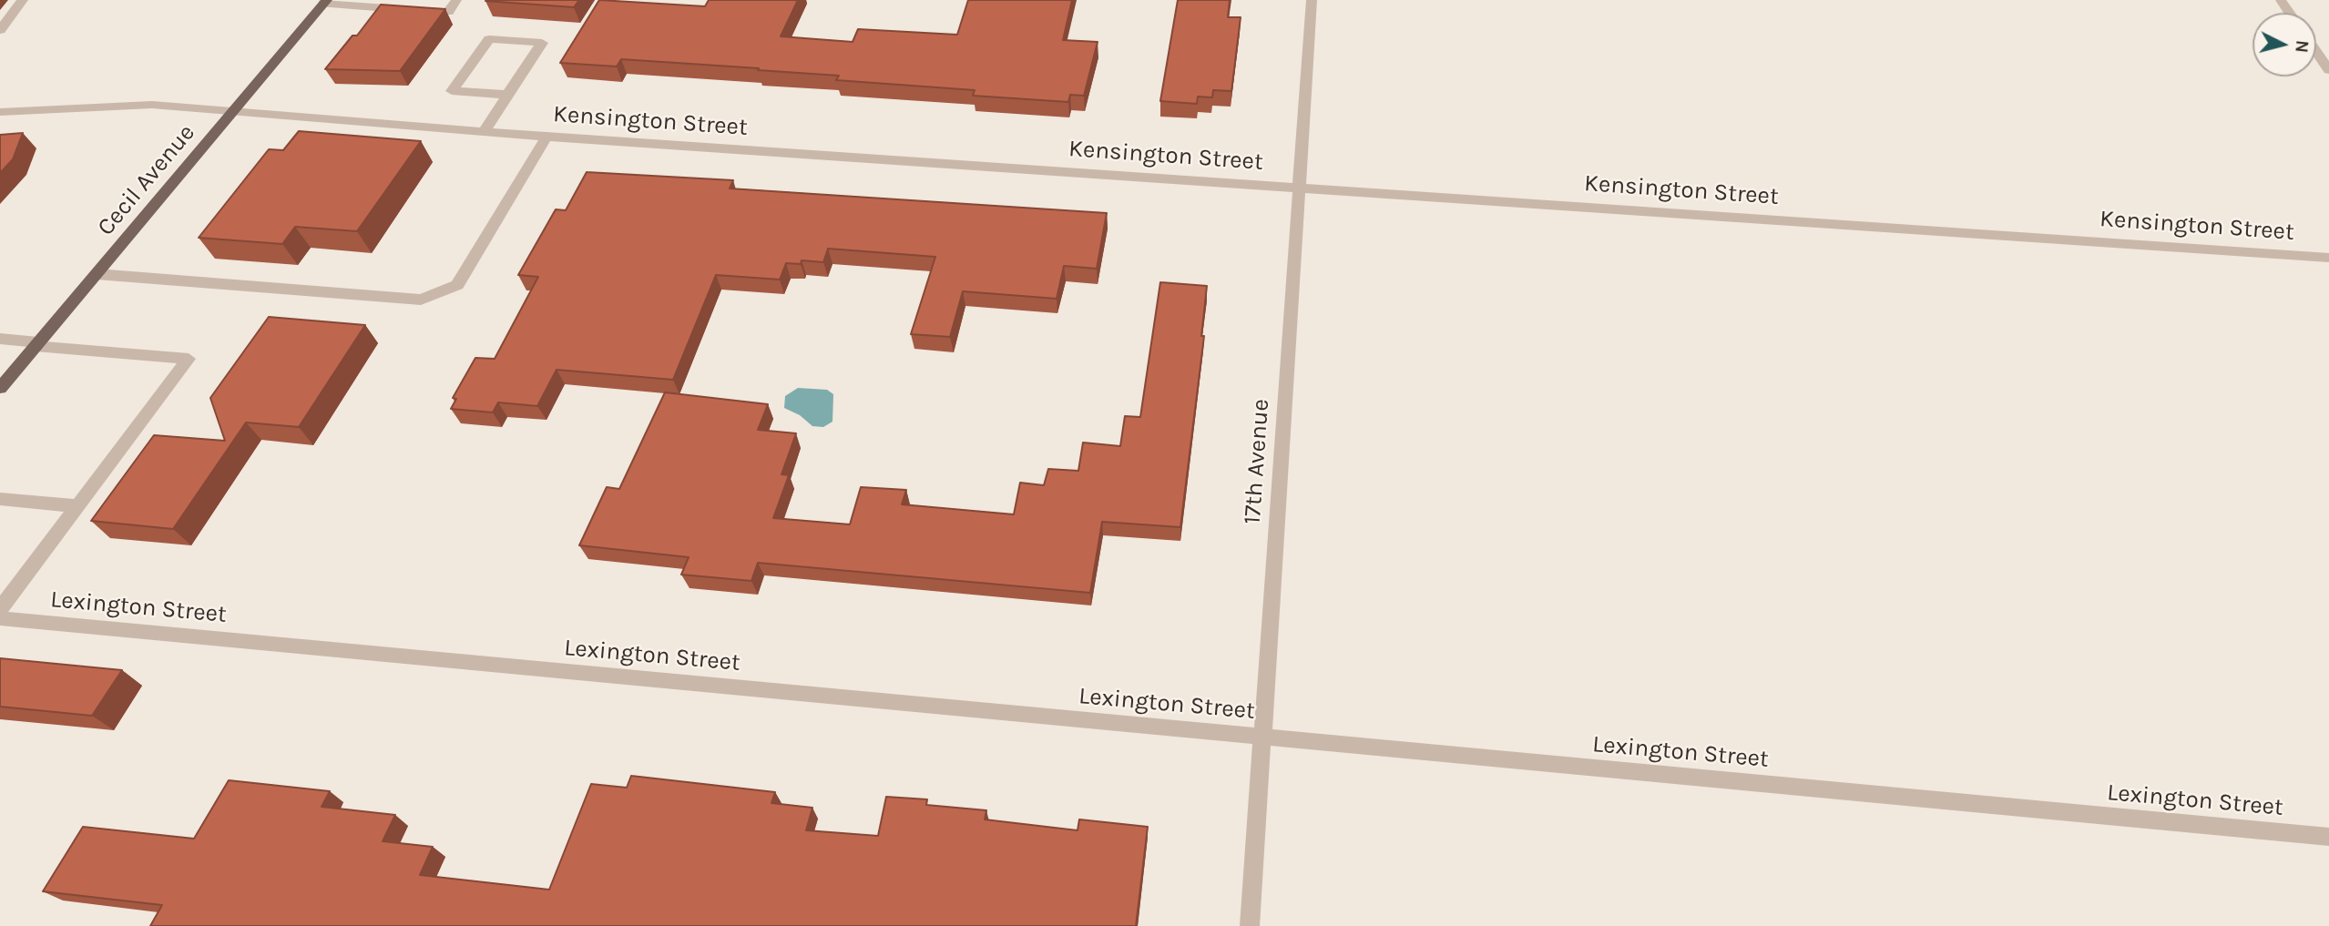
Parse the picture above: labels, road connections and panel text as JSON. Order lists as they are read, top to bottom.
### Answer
{
  "streets": {
    "main road": ["Cecil Avenue"],
    "street": ["Kensington Street", "17th Avenue", "Lexington Street"]
  },
  "crossings": [
    ["Kensington Street", "Cecil Avenue"],
    ["Kensington Street", "17th Avenue"],
    ["17th Avenue", "Lexington Street"]
  ],
  "north": "right"
}
